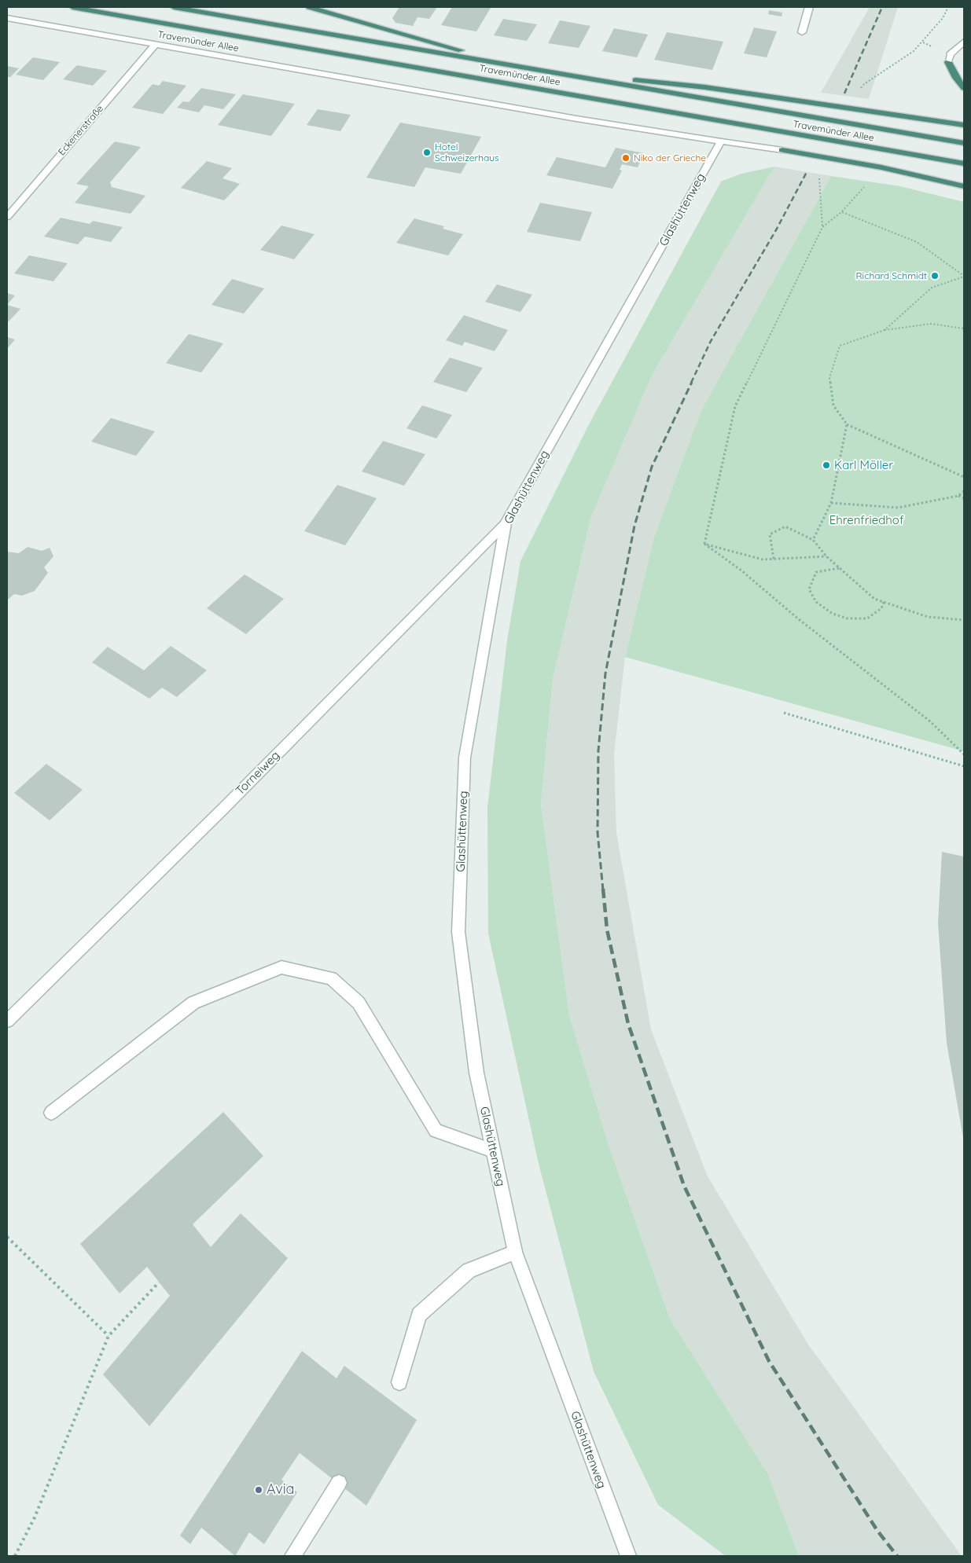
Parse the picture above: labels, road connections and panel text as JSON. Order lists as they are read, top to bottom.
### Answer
{
  "streets": {
    "highway": ["Travemünder Allee"],
    "street": ["Eckenerstraße", "Glashüttenweg", "Torneiweg"]
  },
  "crossings": [
    ["Travemünder Allee", "Eckenerstraße"],
    ["Travemünder Allee", "Glashüttenweg"],
    ["Glashüttenweg", "Torneiweg"]
  ],
  "parks": ["Ehrenfriedhof"],
  "places": [
    "Hotel Schweizerhaus",
    "Niko der Grieche",
    "Richard Schmidt",
    "Karl Möller",
    "Avia"
  ]
}
